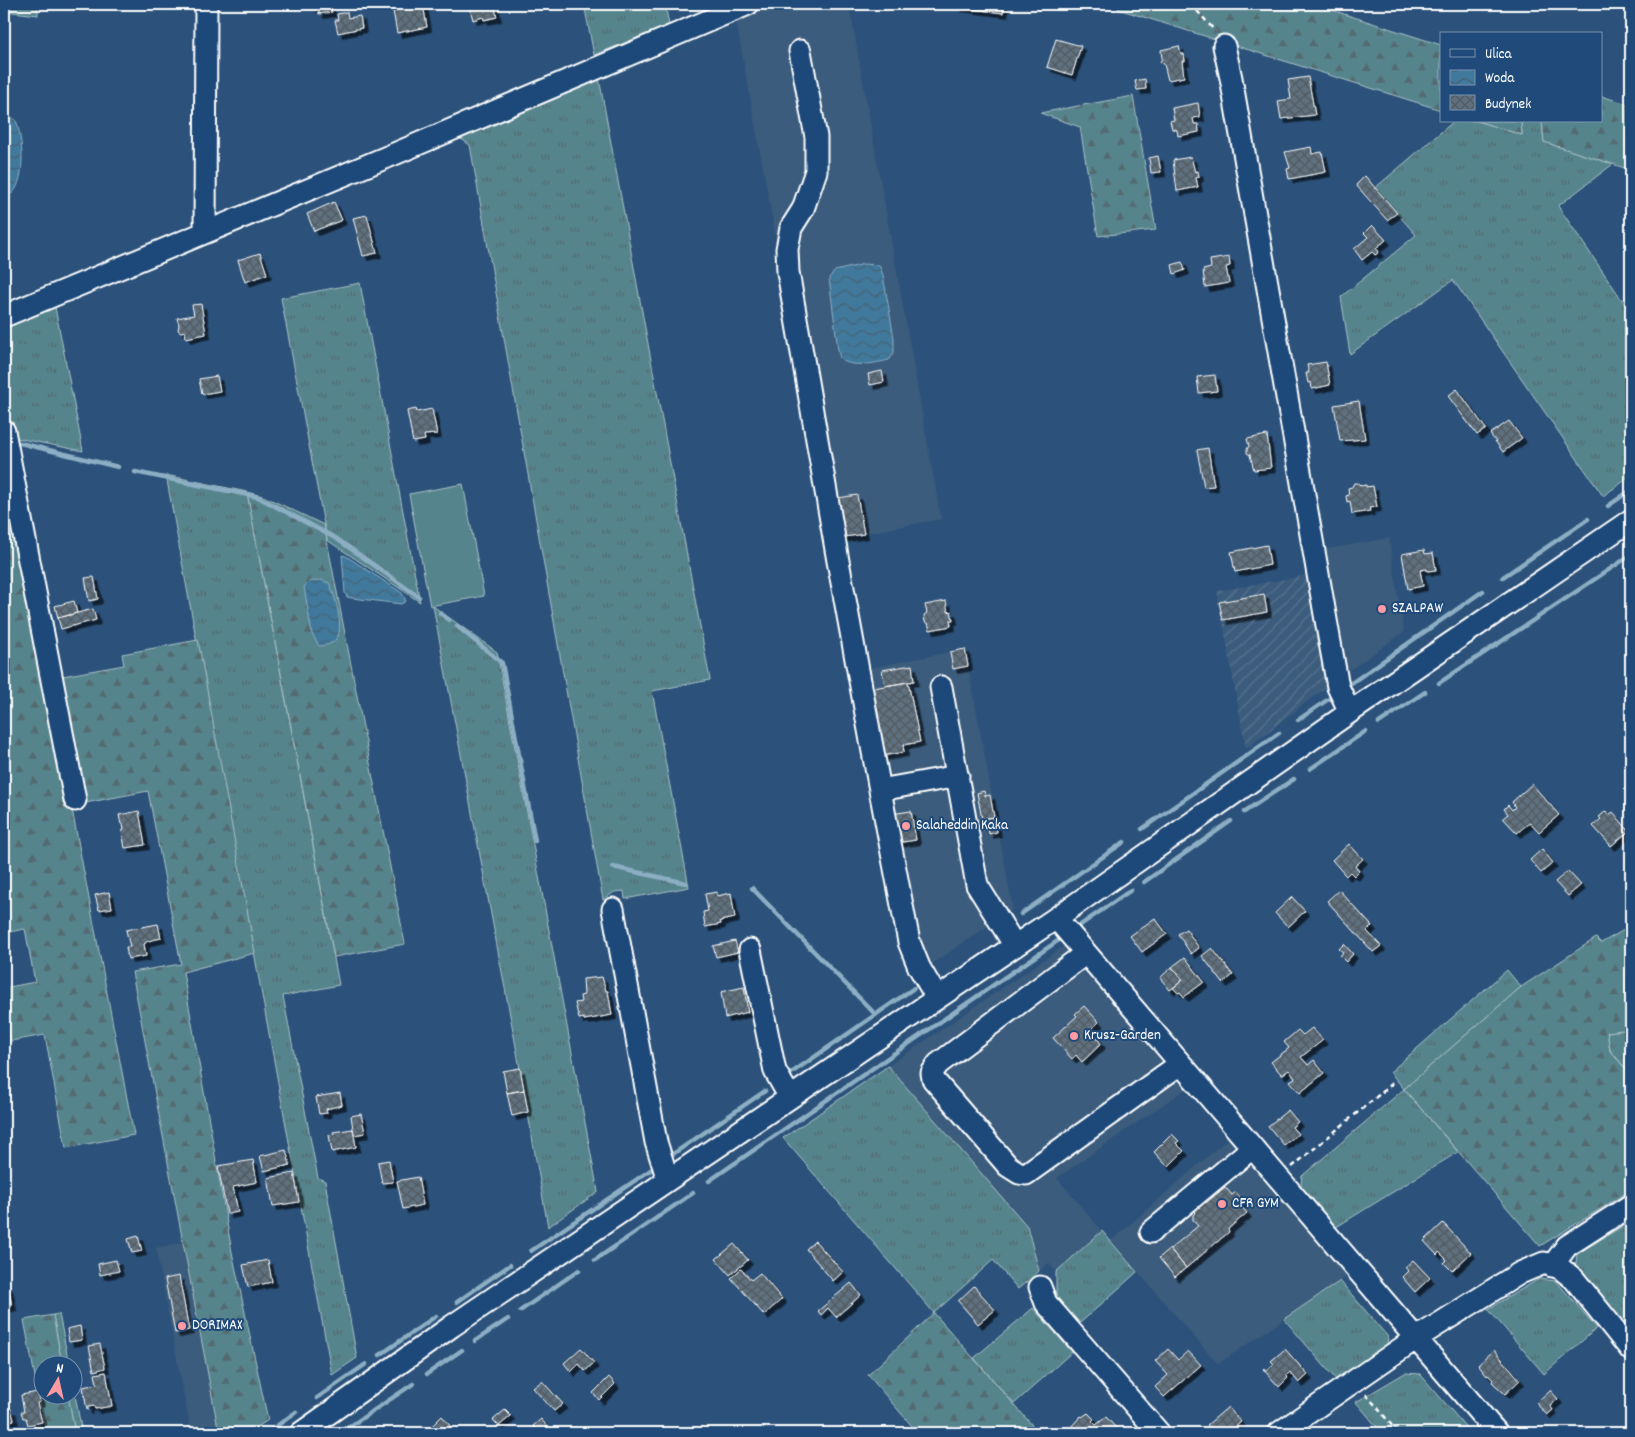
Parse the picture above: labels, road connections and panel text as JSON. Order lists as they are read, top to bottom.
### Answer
{
  "places": [
    "SZALPAW",
    "Salaheddin Kaka",
    "Krusz-Garden",
    "CFR GYM",
    "DORIMAX"
  ],
  "legend": ["Ulica", "Woda", "Budynek"],
  "north": "top"
}
